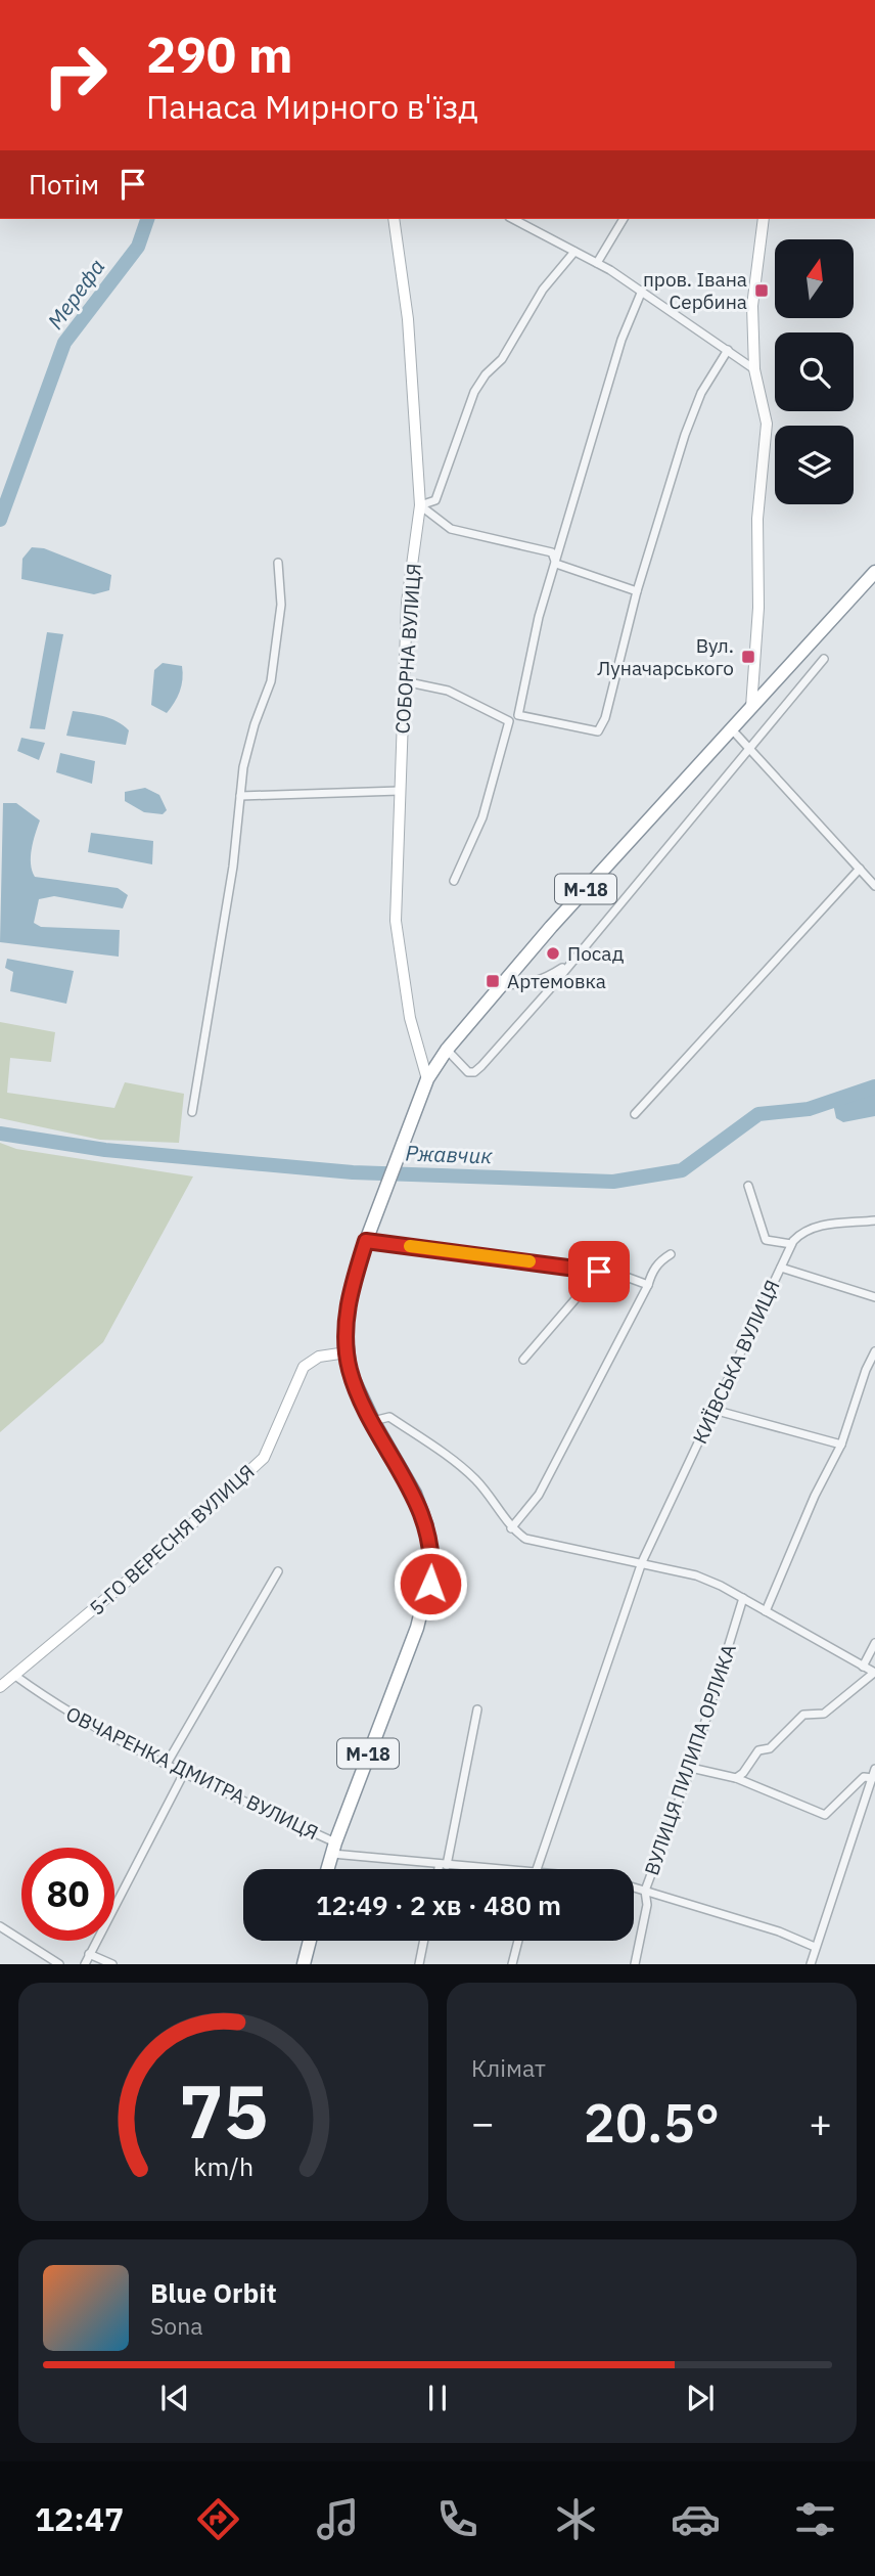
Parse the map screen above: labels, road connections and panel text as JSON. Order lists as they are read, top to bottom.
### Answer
{
  "streets": {
    "highway": ["М-18"],
    "street": [
      "СОБОРНА ВУЛИЦЯ",
      "КИЇВСЬКА ВУЛИЦЯ",
      "5-ГО ВЕРЕСНЯ ВУЛИЦЯ",
      "ВУЛИЦЯ ПИЛИПА ОРЛИКА",
      "ОВЧАРЕНКА ДМИТРА ВУЛИЦЯ"
    ]
  },
  "crossings": [
    ["СОБОРНА ВУЛИЦЯ", "М-18"],
    ["М-18", "5-ГО ВЕРЕСНЯ ВУЛИЦЯ"],
    ["М-18", "ОВЧАРЕНКА ДМИТРА ВУЛИЦЯ"],
    ["5-ГО ВЕРЕСНЯ ВУЛИЦЯ", "ОВЧАРЕНКА ДМИТРА ВУЛИЦЯ"]
  ],
  "water": ["Мерефа", "Ржавчик"],
  "places": {
    "transit": ["пров. Івана Сербина", "Вул. Луначарського", "Артемовка"],
    "other": ["Посад"]
  },
  "north": "top",
  "page": {
    "turn": ["290 m", "Панаса Мирного в'їзд"],
    "then": "Потім",
    "limit": "80",
    "trip": "12:49 · 2 хв · 480 m",
    "tile": "Клімат",
    "heat": ["−", "20.5°", "+"],
    "song": ["Blue Orbit", "Sona"],
    "tabs": "12:47",
    "gauge": ["75", "km/h"]
  }
}
